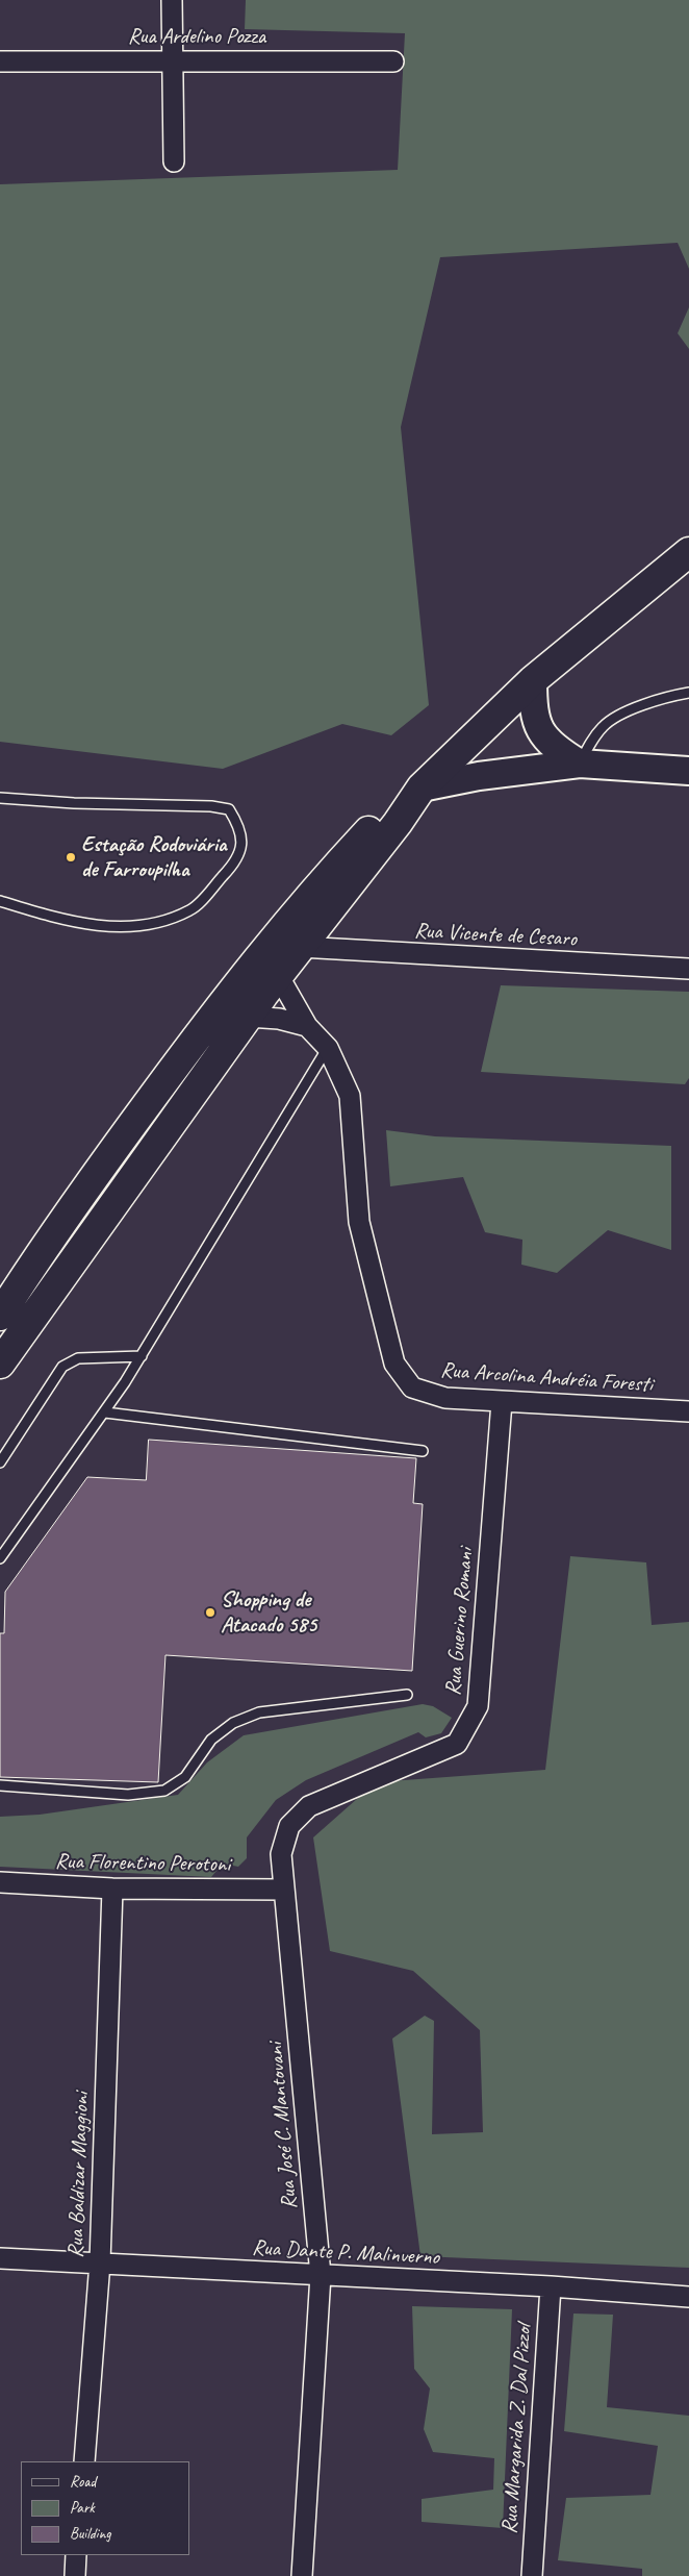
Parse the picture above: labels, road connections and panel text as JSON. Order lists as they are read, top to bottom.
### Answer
{
  "streets": {
    "street": [
      "Rua Ardelino Pozza",
      "Rua Vicente de Cesaro",
      "Rua Arcolina Andréia Foresti",
      "Rua Guerino Romani",
      "Rua Florentino Perotoni",
      "Rua José C. Mantovani",
      "Rua Baldizar Maggioni",
      "Rua Dante P. Malinverno",
      "Rua Margarida Z. Dal Pizzol"
    ]
  },
  "crossings": [
    ["Rua Arcolina Andréia Foresti", "Rua Guerino Romani"],
    ["Rua Guerino Romani", "Rua Florentino Perotoni"],
    ["Rua Guerino Romani", "Rua José C. Mantovani"],
    ["Rua Florentino Perotoni", "Rua José C. Mantovani"],
    ["Rua Florentino Perotoni", "Rua Baldizar Maggioni"],
    ["Rua José C. Mantovani", "Rua Dante P. Malinverno"],
    ["Rua Baldizar Maggioni", "Rua Dante P. Malinverno"],
    ["Rua Dante P. Malinverno", "Rua Margarida Z. Dal Pizzol"]
  ],
  "places": ["Estação Rodoviária de Farroupilha", "Shopping de Atacado 585"],
  "legend": ["Road", "Park", "Building"]
}
